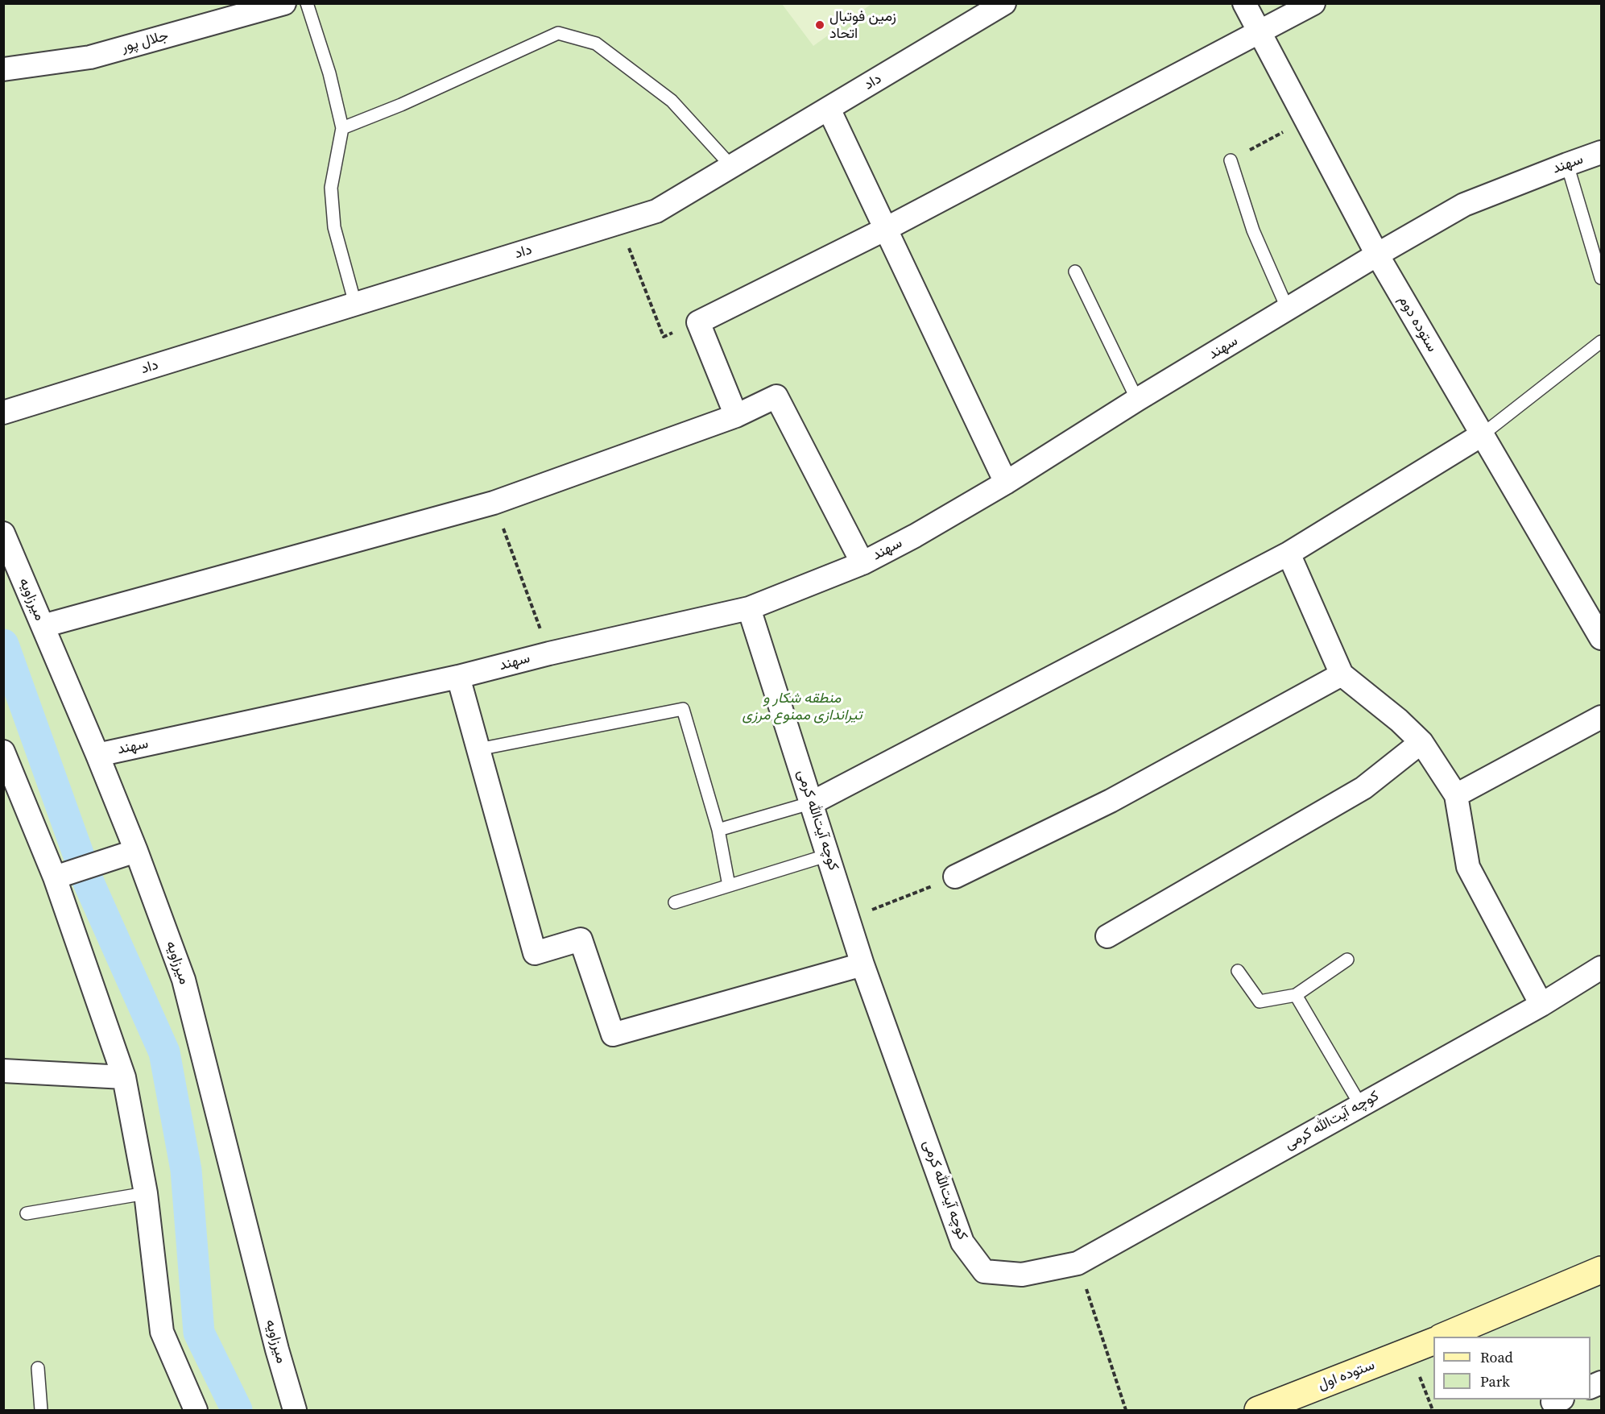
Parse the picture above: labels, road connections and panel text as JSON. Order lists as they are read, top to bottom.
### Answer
{
  "streets": {
    "street": [
      "جلال پور",
      "داد",
      "سهند",
      "ستوده دوم",
      "میرزاویه",
      "کوچه آیت‌الله کرمی",
      "ستوده اول"
    ]
  },
  "crossings": [
    ["سهند", "ستوده دوم"],
    ["سهند", "میرزاویه"],
    ["سهند", "کوچه آیت‌الله کرمی"]
  ],
  "parks": ["منطقه شکار و تیراندازی ممنوع مرزی"],
  "places": ["زمین فوتبال اتحاد"],
  "legend": ["Road", "Park"]
}
